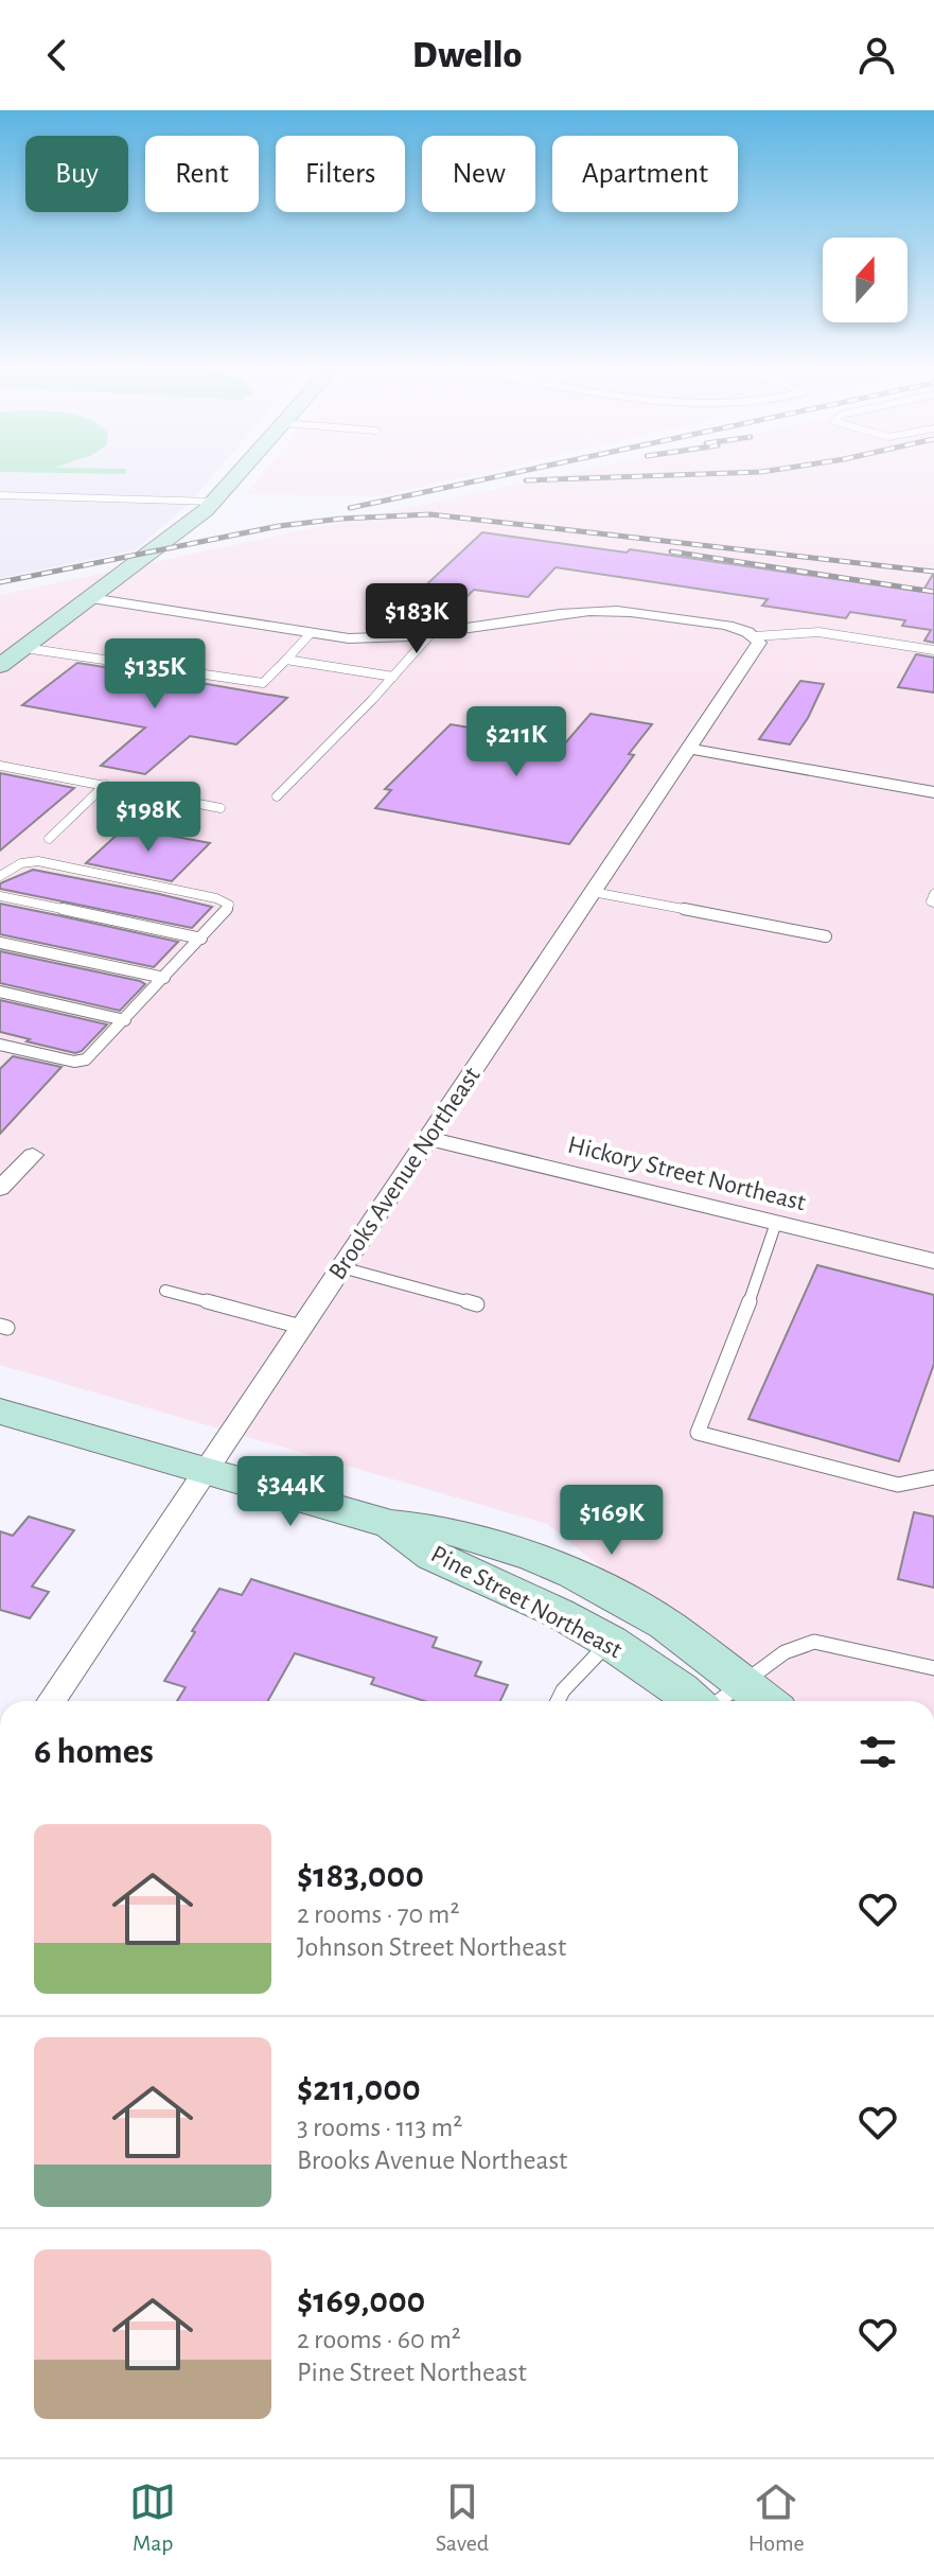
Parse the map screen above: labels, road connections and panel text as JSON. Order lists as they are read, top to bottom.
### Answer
{
  "streets": {
    "main road": ["Pine Street Northeast"],
    "street": ["Brooks Avenue Northeast", "Hickory Street Northeast"]
  },
  "crossings": [
    ["Brooks Avenue Northeast", "Hickory Street Northeast"],
    ["Brooks Avenue Northeast", "Pine Street Northeast"]
  ],
  "north": "top",
  "page": {
    "header": "Dwello",
    "chip": [
      "Buy",
      "Rent",
      "Filters",
      "New",
      "Apartment"
    ],
    "price": [
      "$183K",
      "$135K",
      "$211K",
      "$198K",
      "$344K",
      "$169K"
    ],
    "heading": "6 homes",
    "list": [
      {
        "name": "$183,000",
        "note": "2 rooms · 70 m² · Johnson Street Northeast"
      },
      {
        "name": "$211,000",
        "note": "3 rooms · 113 m² · Brooks Avenue Northeast"
      },
      {
        "name": "$169,000",
        "note": "2 rooms · 60 m² · Pine Street Northeast"
      }
    ],
    "tabs": ["Map", "Saved", "Home"]
  }
}
